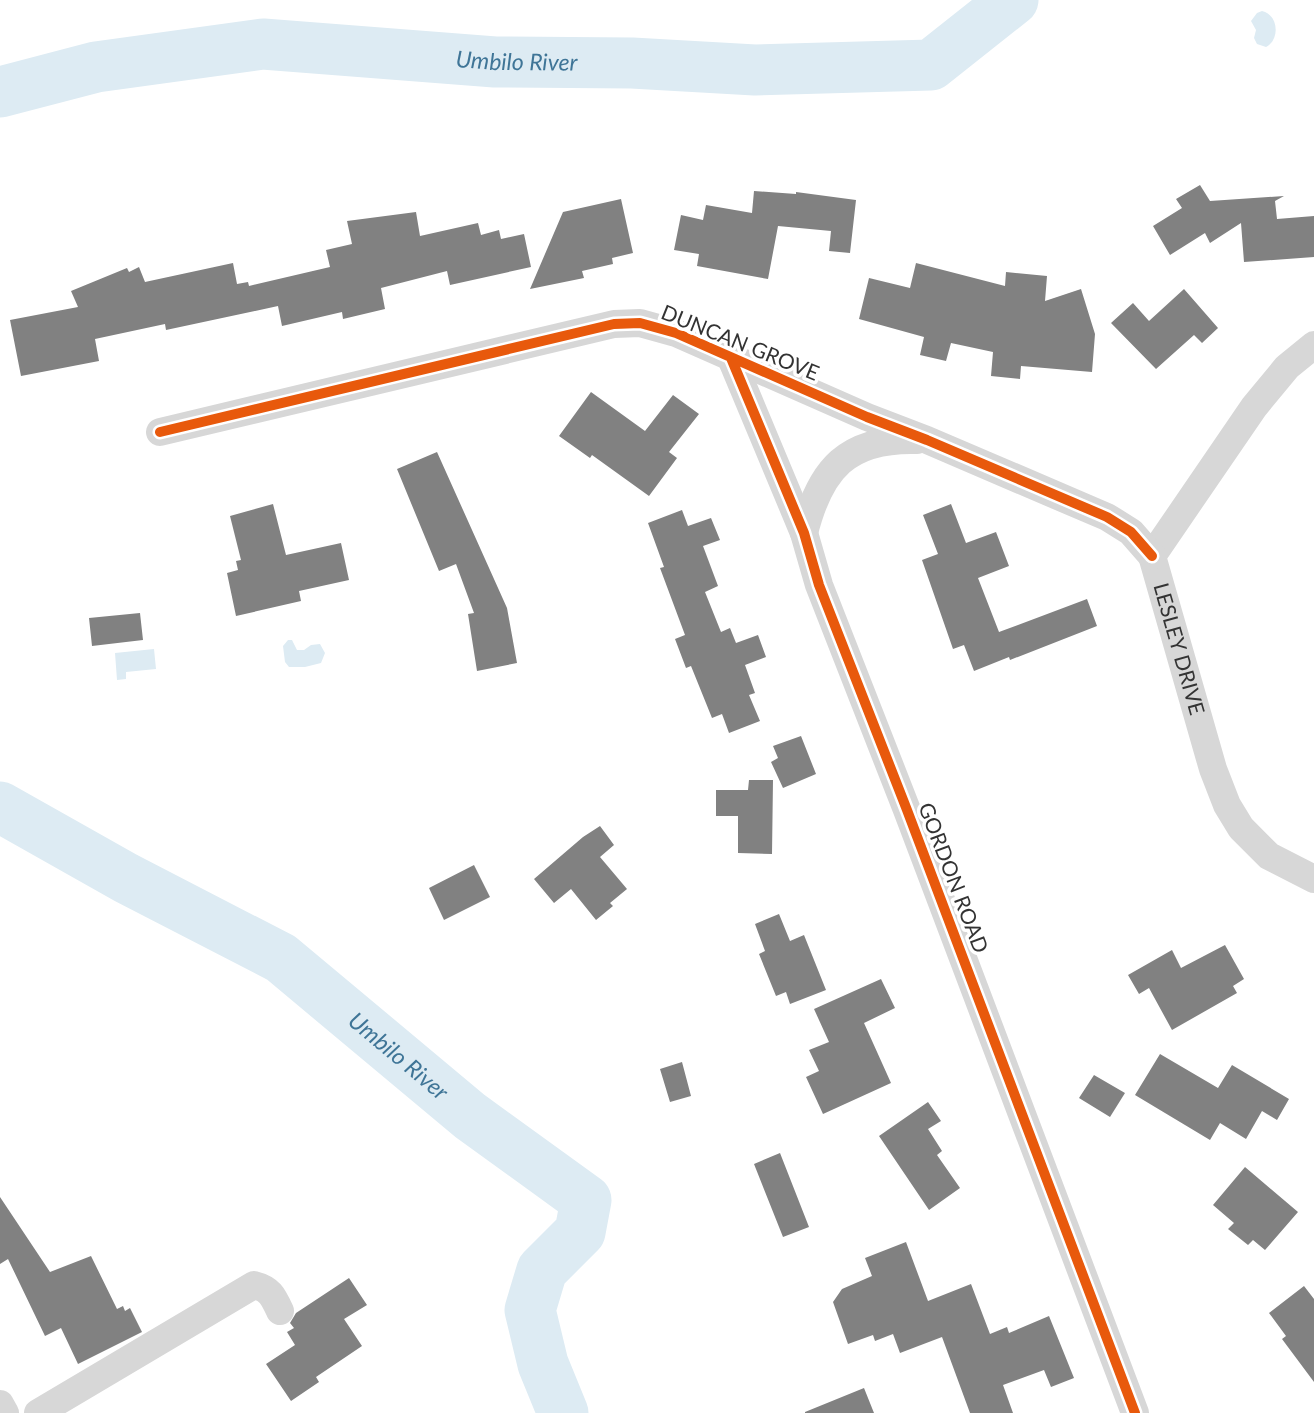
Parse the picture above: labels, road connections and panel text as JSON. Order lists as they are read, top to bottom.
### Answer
{
  "streets": {
    "street": ["DUNCAN GROVE", "LESLEY DRIVE", "GORDON ROAD"]
  },
  "crossings": [
    ["DUNCAN GROVE", "LESLEY DRIVE"],
    ["DUNCAN GROVE", "GORDON ROAD"]
  ],
  "water": ["Umbilo River"]
}
